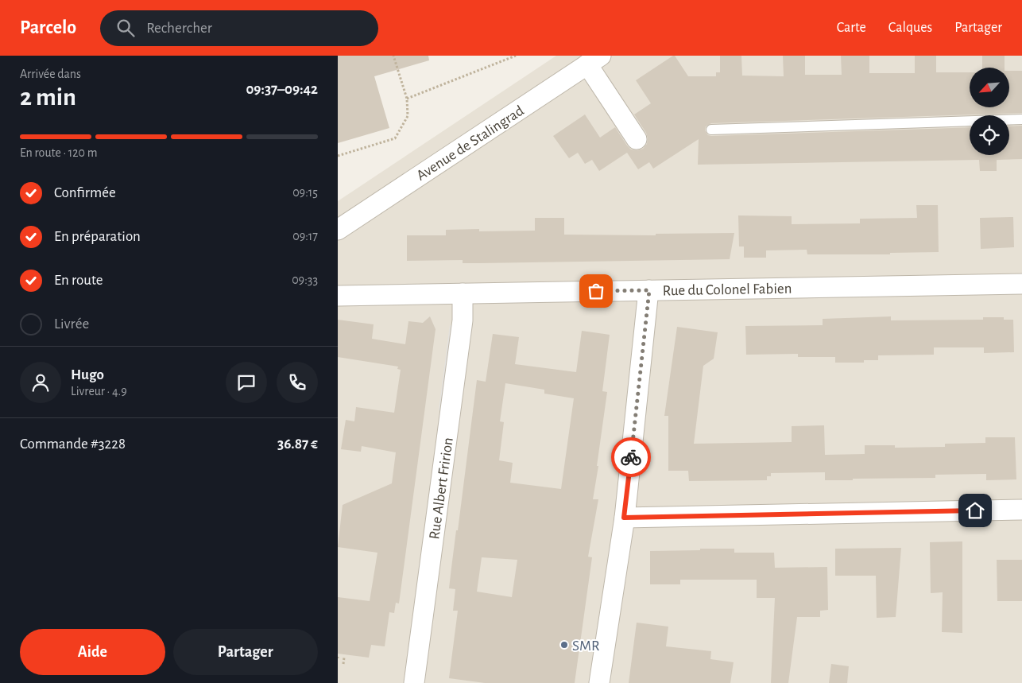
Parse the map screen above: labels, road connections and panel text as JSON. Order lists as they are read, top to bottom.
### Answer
{
  "streets": {
    "street": ["Avenue de Stalingrad", "Rue du Colonel Fabien", "Rue Albert Fririon"]
  },
  "crossings": [
    ["Rue du Colonel Fabien", "Rue Albert Fririon"]
  ],
  "places": ["SMR"],
  "north": "bottom left",
  "page": {
    "header": "Parcelo",
    "search": "Rechercher",
    "nav": ["Carte", "Calques", "Partager"],
    "heading": ["2 min", "Arrivée dans", "09:37–09:42"],
    "panel": [
      "Hugo",
      "Livreur · 4.9",
      "Commande #3228",
      "36.87 €"
    ],
    "bar": "En route · 120 m",
    "list": [
      ["Confirmée", "09:15"],
      ["En préparation", "09:17"],
      ["En route", "09:33"],
      "Livrée"
    ],
    "buttons": ["Aide", "Partager"]
  }
}
